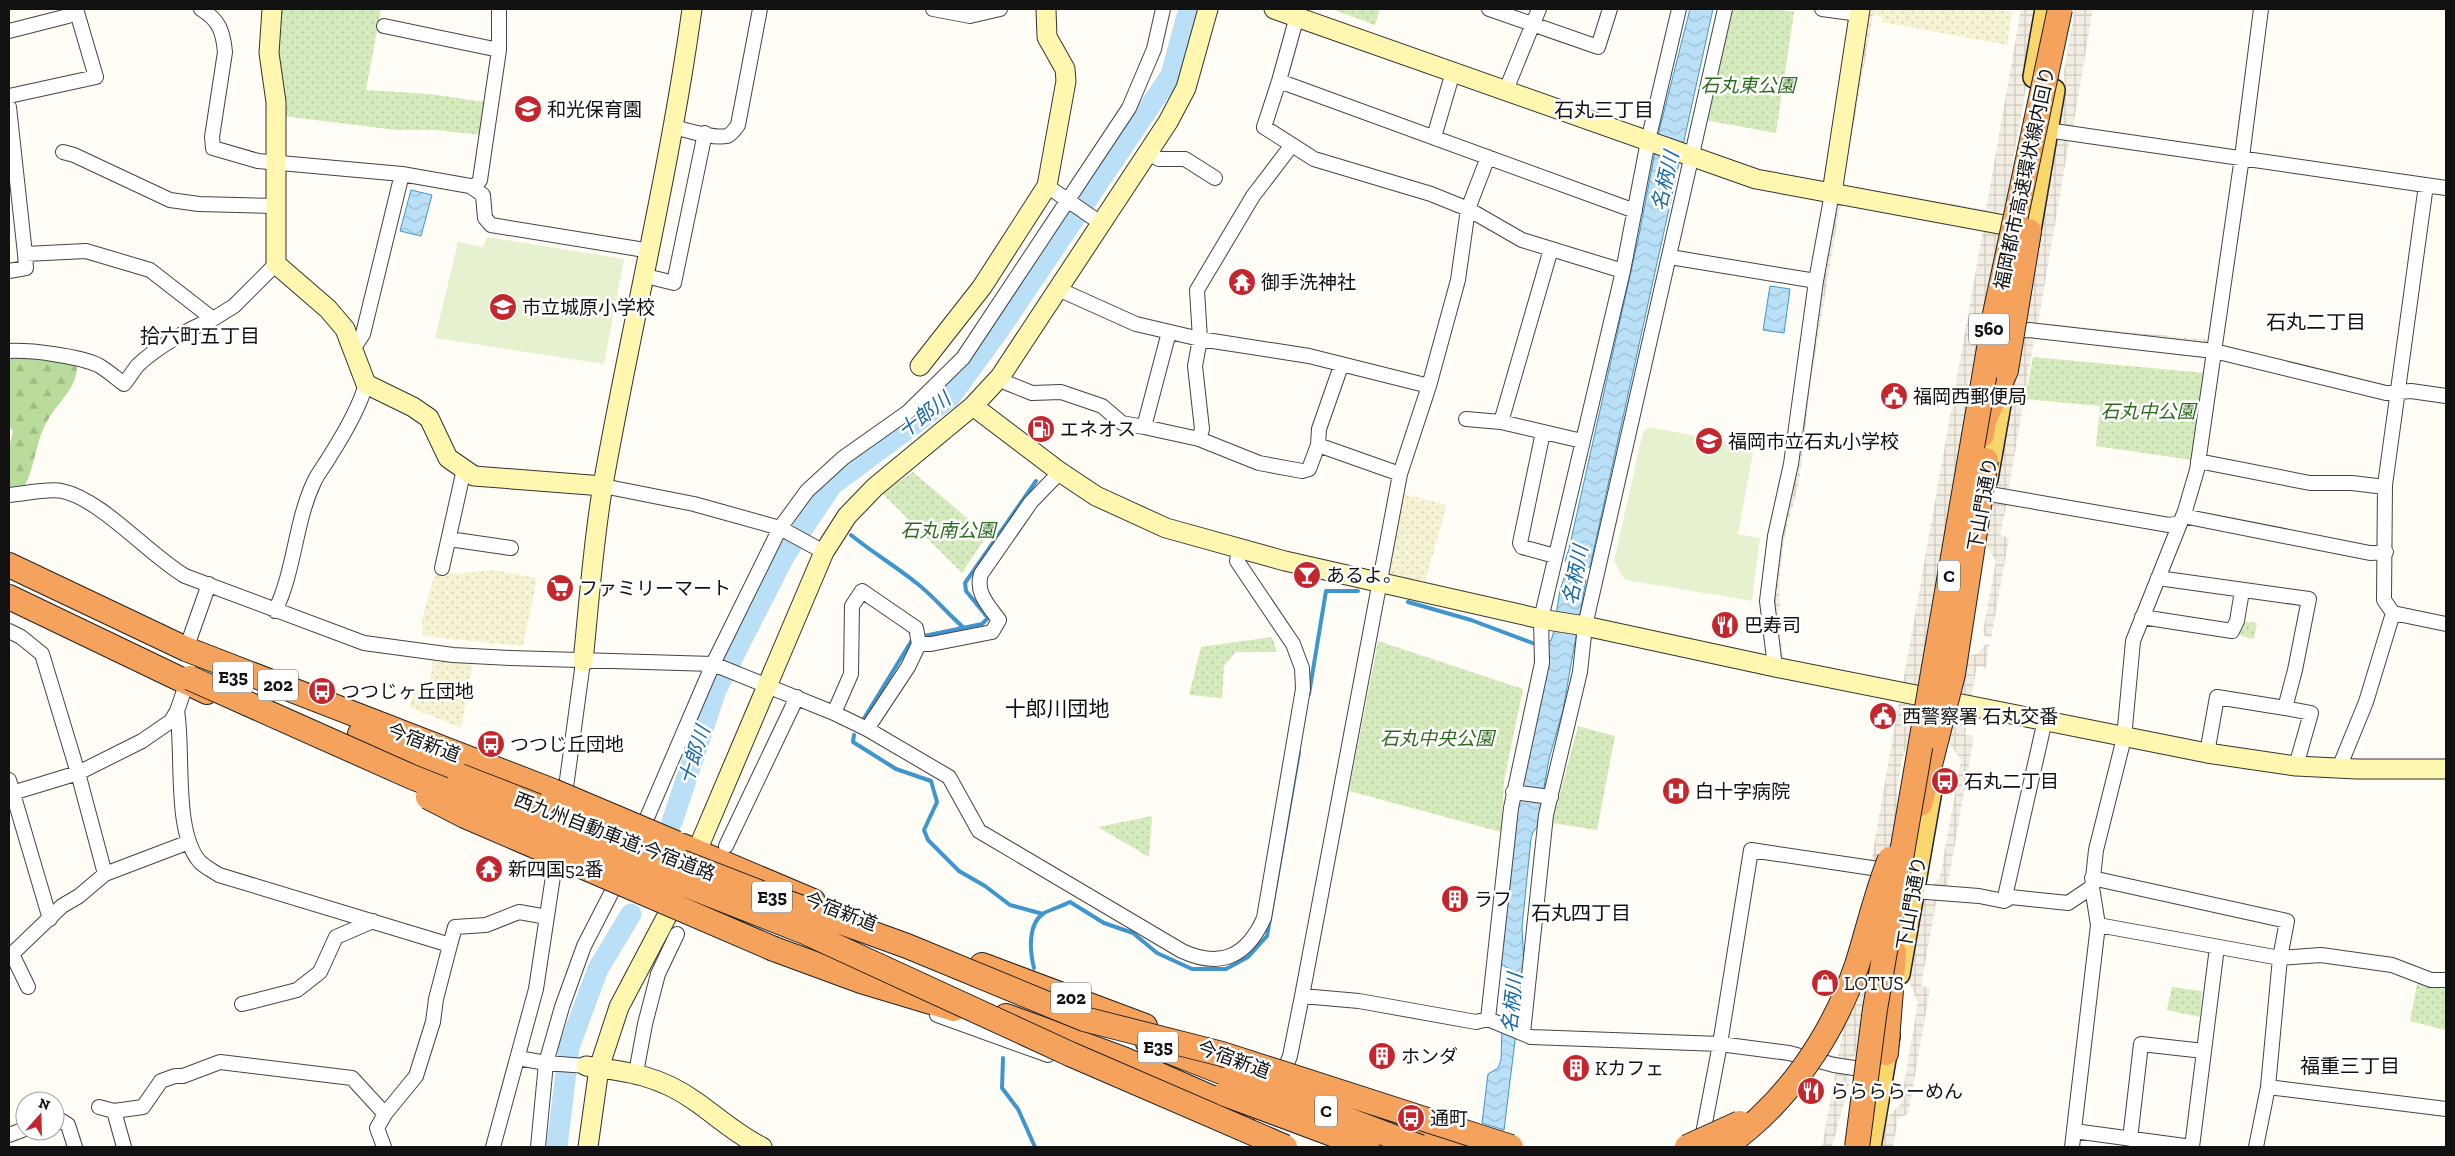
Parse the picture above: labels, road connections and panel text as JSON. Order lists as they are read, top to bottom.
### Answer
{
  "streets": {
    "highway": [
      "福岡都市高速環状線内回り",
      "C",
      "E35",
      "202",
      "今宿新道",
      "西九州自動車道;今宿道路"
    ],
    "main road": ["560", "下山門通り"]
  },
  "crossings": [
    ["福岡都市高速環状線内回り", "下山門通り"],
    ["560", "下山門通り"],
    ["下山門通り", "C"],
    ["C", "西九州自動車道;今宿道路"],
    ["202", "西九州自動車道;今宿道路"]
  ],
  "districts": [
    "石丸三丁目",
    "石丸二丁目",
    "拾六町五丁目",
    "十郎川団地",
    "石丸四丁目",
    "福重三丁目"
  ],
  "water": ["名柄川", "十郎川"],
  "parks": [
    "石丸東公園",
    "石丸中公園",
    "石丸南公園",
    "石丸中央公園"
  ],
  "places": {
    "school or university": ["和光保育園", "市立城原小学校", "福岡市立石丸小学校"],
    "temple": ["御手洗神社", "新四国52番"],
    "public building": ["福岡西郵便局", "西警察署 石丸交番"],
    "fuel station": ["エネオス"],
    "bar": ["あるよ。"],
    "supermarket": ["ファミリーマート"],
    "restaurant": ["巴寿司", "ららららーめん"],
    "bus stop": [
      "つつじヶ丘団地",
      "つつじ丘団地",
      "石丸二丁目",
      "通町"
    ],
    "hospital": ["白十字病院"],
    "building": ["ラフ", "ホンダ", "Kカフェ"],
    "shop": ["LOTUS"]
  },
  "north": "top"
}
